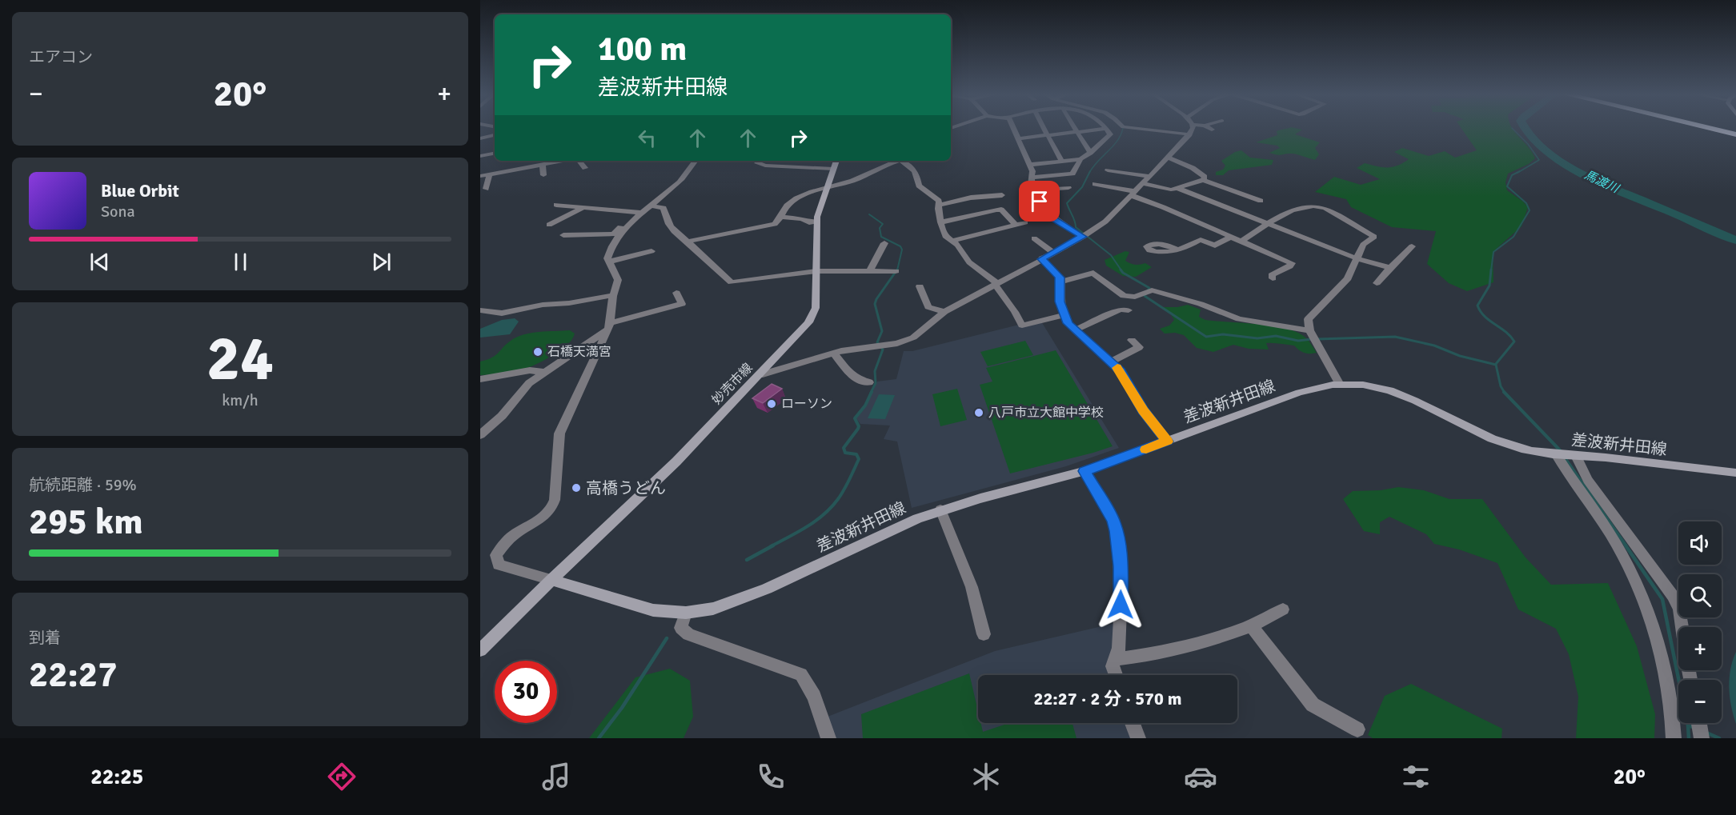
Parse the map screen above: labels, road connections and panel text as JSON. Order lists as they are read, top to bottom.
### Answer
{
  "streets": {
    "main road": ["妙売市線", "差波新井田線"]
  },
  "crossings": [
    ["妙売市線", "差波新井田線"]
  ],
  "water": ["馬渡川"],
  "places": [
    "石橋天満宮",
    "ローソン",
    "八戸市立大館中学校",
    "高橋うどん"
  ],
  "page": {
    "tile": [
      "エアコン",
      ["24", "km/h"],
      ["航続距離 · 59%", "295 km"],
      ["到着", "22:27"]
    ],
    "turn": ["100 m", "差波新井田線"],
    "heat": ["−", "20°", "+"],
    "song": ["Blue Orbit", "Sona"],
    "map_buttons": ["+", "−"],
    "limit": "30",
    "trip": "22:27 · 2 分 · 570 m",
    "tabs": ["22:25", "20°"]
  }
}
